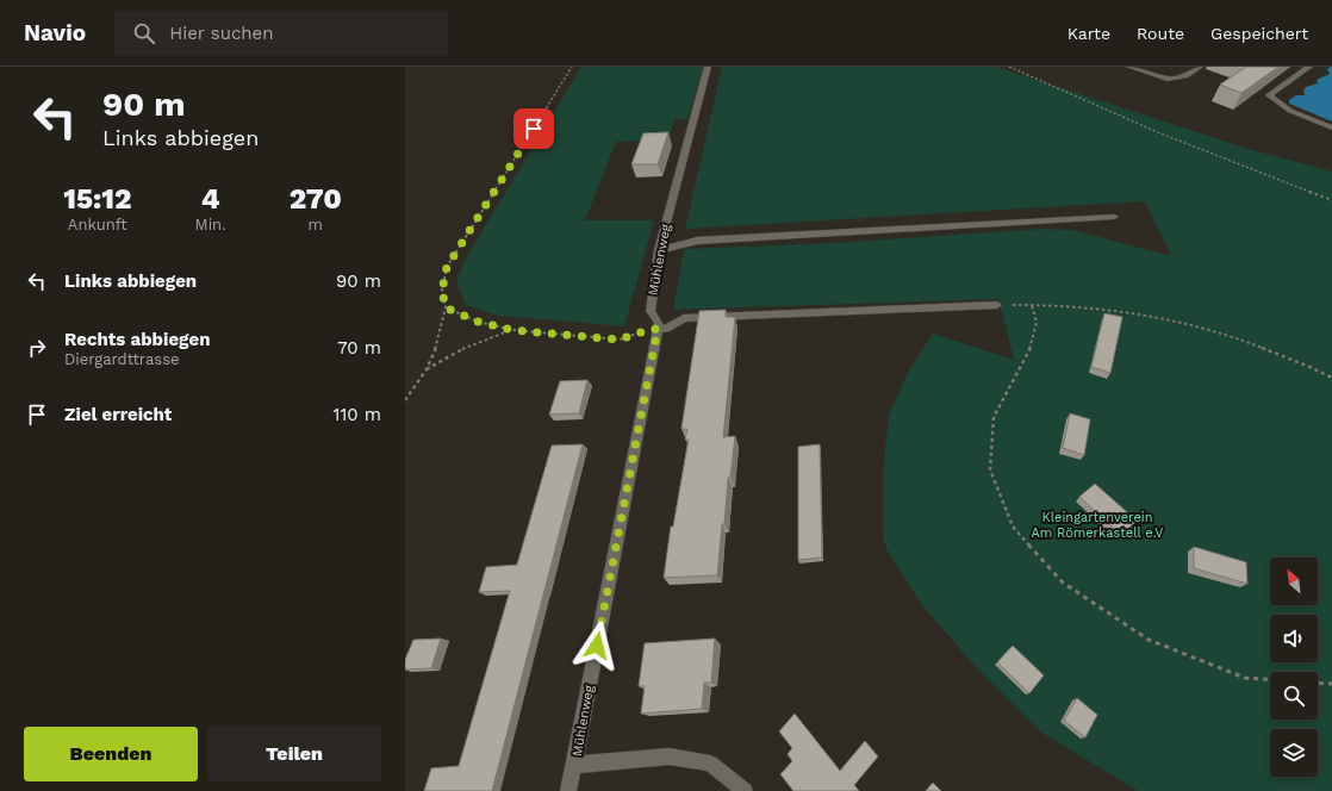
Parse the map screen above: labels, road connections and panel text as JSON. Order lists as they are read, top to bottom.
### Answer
{
  "streets": {
    "street": ["Mühlenweg"]
  },
  "parks": ["Kleingartenverein Am Römerkastell e.V"],
  "north": "top left",
  "page": {
    "header": "Navio",
    "search": "Hier suchen",
    "nav": ["Karte", "Route", "Gespeichert"],
    "turn": ["90 m", "Links abbiegen"],
    "eta": [
      "15:12",
      "Ankunft",
      "4",
      "Min.",
      "270",
      "m"
    ],
    "list": [
      {
        "name": "Links abbiegen",
        "value": "90 m"
      },
      {
        "name": "Rechts abbiegen",
        "note": "Diergardttrasse",
        "value": "70 m"
      },
      {
        "name": "Ziel erreicht",
        "value": "110 m"
      }
    ],
    "buttons": ["Beenden", "Teilen"]
  }
}
